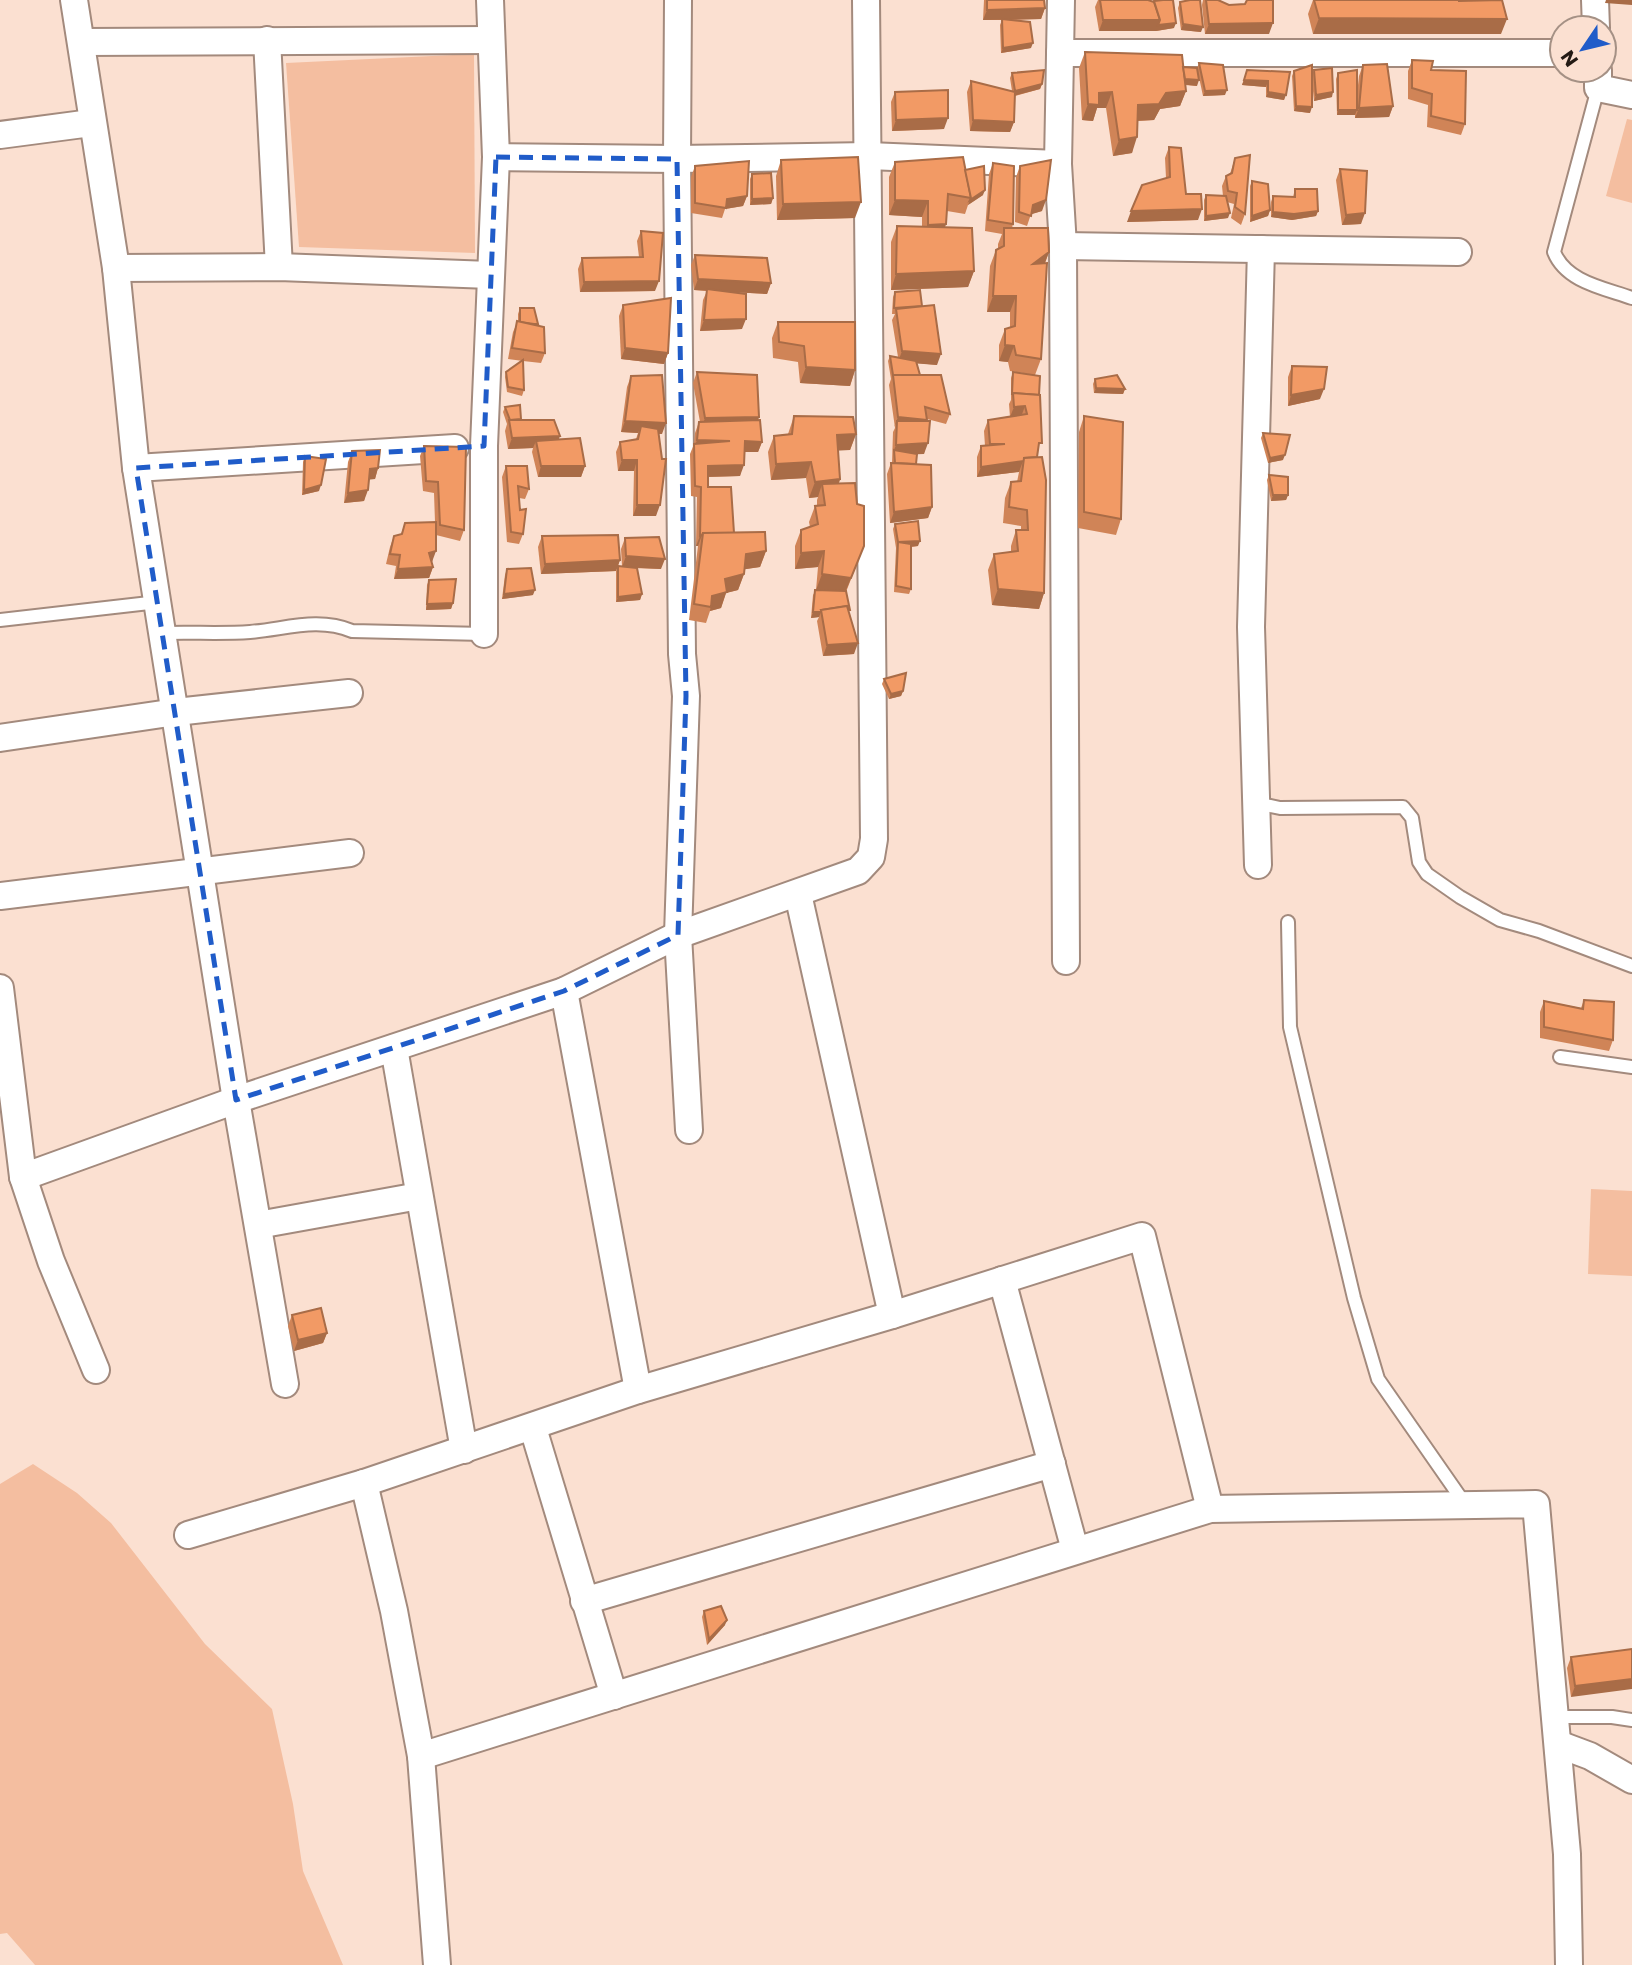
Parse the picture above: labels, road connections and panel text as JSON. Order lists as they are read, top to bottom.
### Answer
{
  "north": "bottom left"
}
